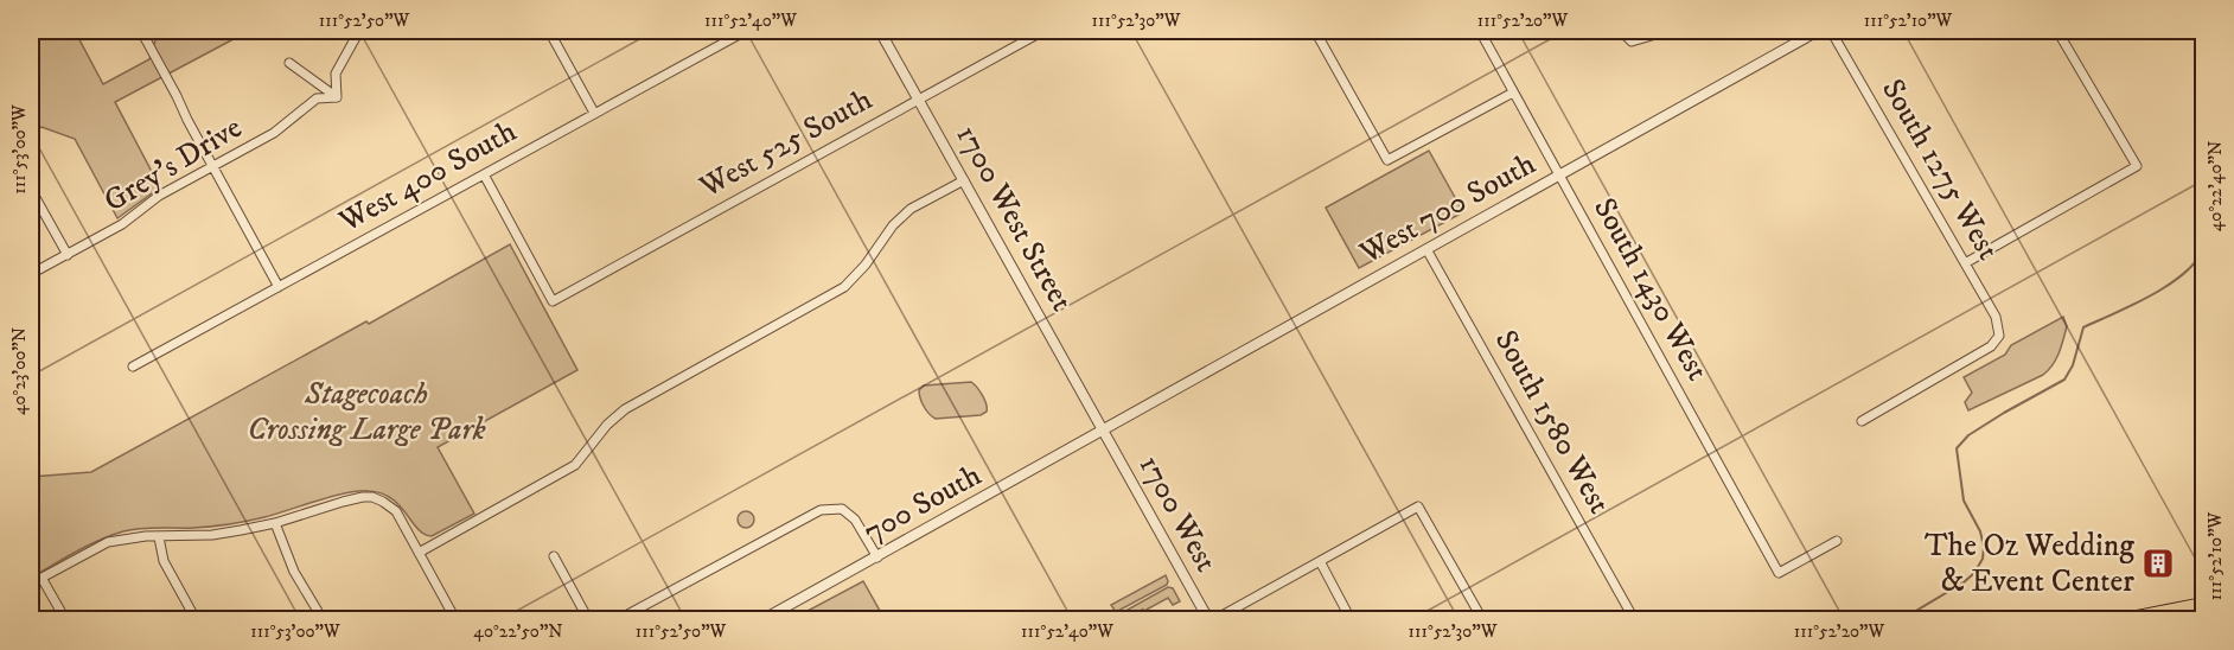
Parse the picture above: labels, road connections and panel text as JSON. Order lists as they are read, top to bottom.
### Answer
{
  "streets": {
    "street": [
      "West 525 South",
      "Grey's Drive",
      "South 1275 West",
      "West 400 South",
      "West 700 South",
      "1700 West Street",
      "South 1430 West",
      "South 1580 West",
      "700 South",
      "1700 West"
    ]
  },
  "crossings": [
    ["West 525 South", "West 400 South"],
    ["West 525 South", "1700 West Street"],
    ["West 700 South", "1700 West Street"],
    ["West 700 South", "South 1430 West"],
    ["West 700 South", "South 1580 West"],
    ["West 700 South", "700 South"],
    ["West 700 South", "1700 West"],
    ["1700 West Street", "700 South"],
    ["1700 West Street", "1700 West"],
    ["700 South", "1700 West"]
  ],
  "parks": ["Stagecoach Crossing Large Park"],
  "places": {
    "building": ["The Oz Wedding & Event Center"]
  },
  "coordinates": [
    "111°52'50\"W",
    "111°52'40\"W",
    "111°52'30\"W",
    "111°52'20\"W",
    "111°52'10\"W",
    "111°53'00\"W",
    "40°22'40\"N",
    "40°23'00\"N",
    "40°22'50\"N"
  ]
}
